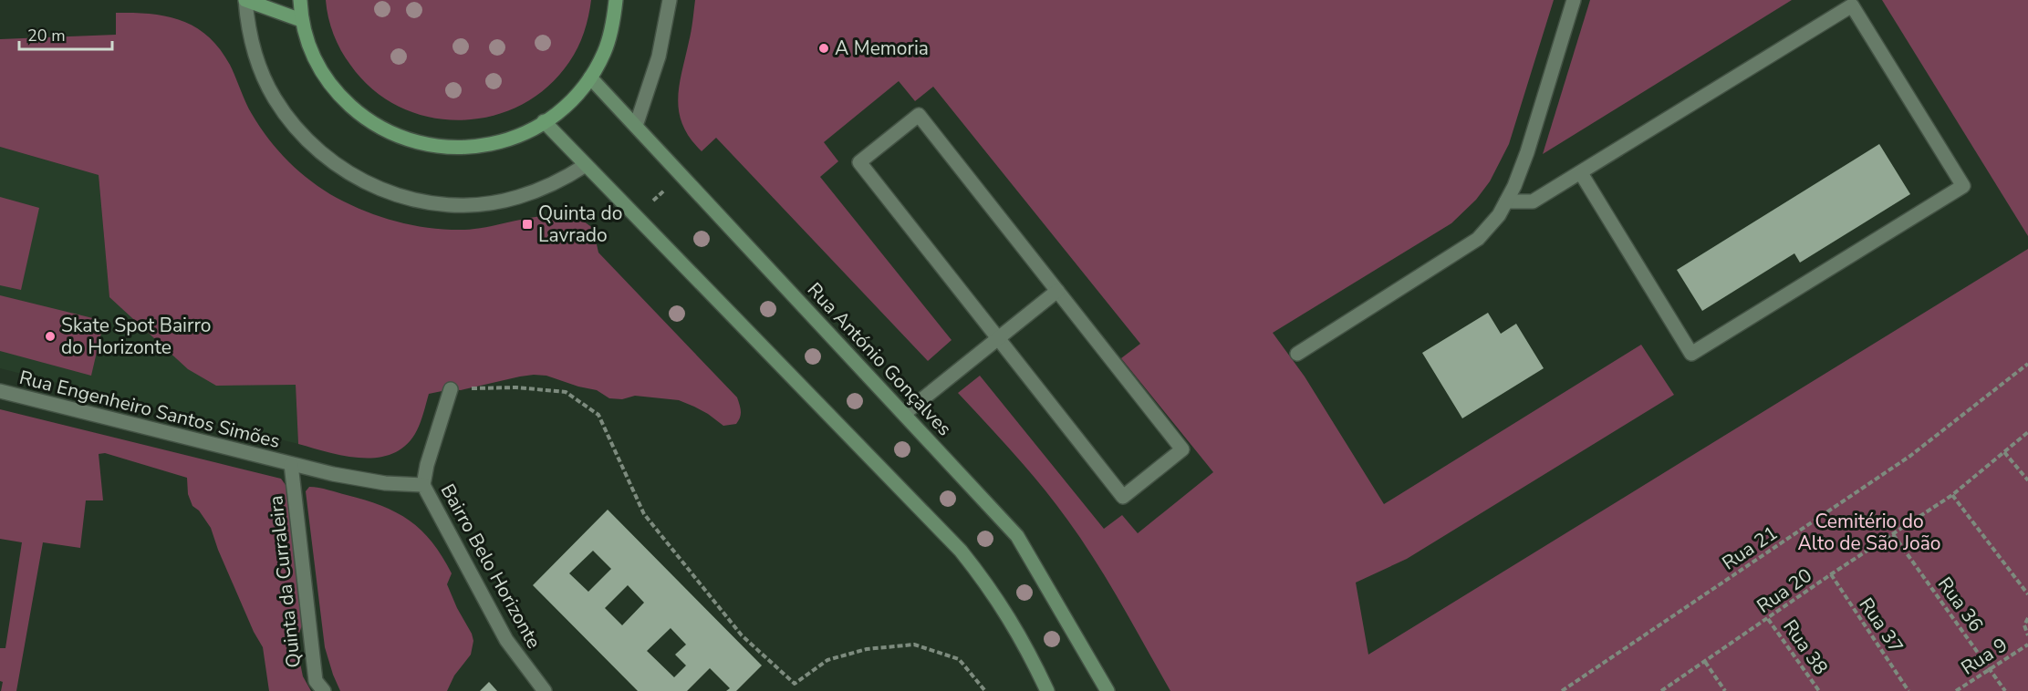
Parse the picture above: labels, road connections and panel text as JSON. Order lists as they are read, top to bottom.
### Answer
{
  "streets": {
    "main road": ["Rua António Gonçalves"],
    "street": ["Rua Engenheiro Santos Simões", "Bairro Belo Horizonte", "Quinta da Curraleira"],
    "path": [
      "Rua 21",
      "Rua 20",
      "Rua 36",
      "Rua 37",
      "Rua 38",
      "Rua 9"
    ]
  },
  "crossings": [
    ["Rua Engenheiro Santos Simões", "Bairro Belo Horizonte"],
    ["Rua Engenheiro Santos Simões", "Quinta da Curraleira"],
    ["Rua 20", "Rua 36"],
    ["Rua 20", "Rua 37"],
    ["Rua 20", "Rua 38"],
    ["Rua 36", "Rua 9"]
  ],
  "parks": ["Cemitério do Alto de São João"],
  "places": {
    "other": ["A Memoria", "Skate Spot Bairro do Horizonte"],
    "transit": ["Quinta do Lavrado"]
  },
  "scale_bar": "20 m"
}
